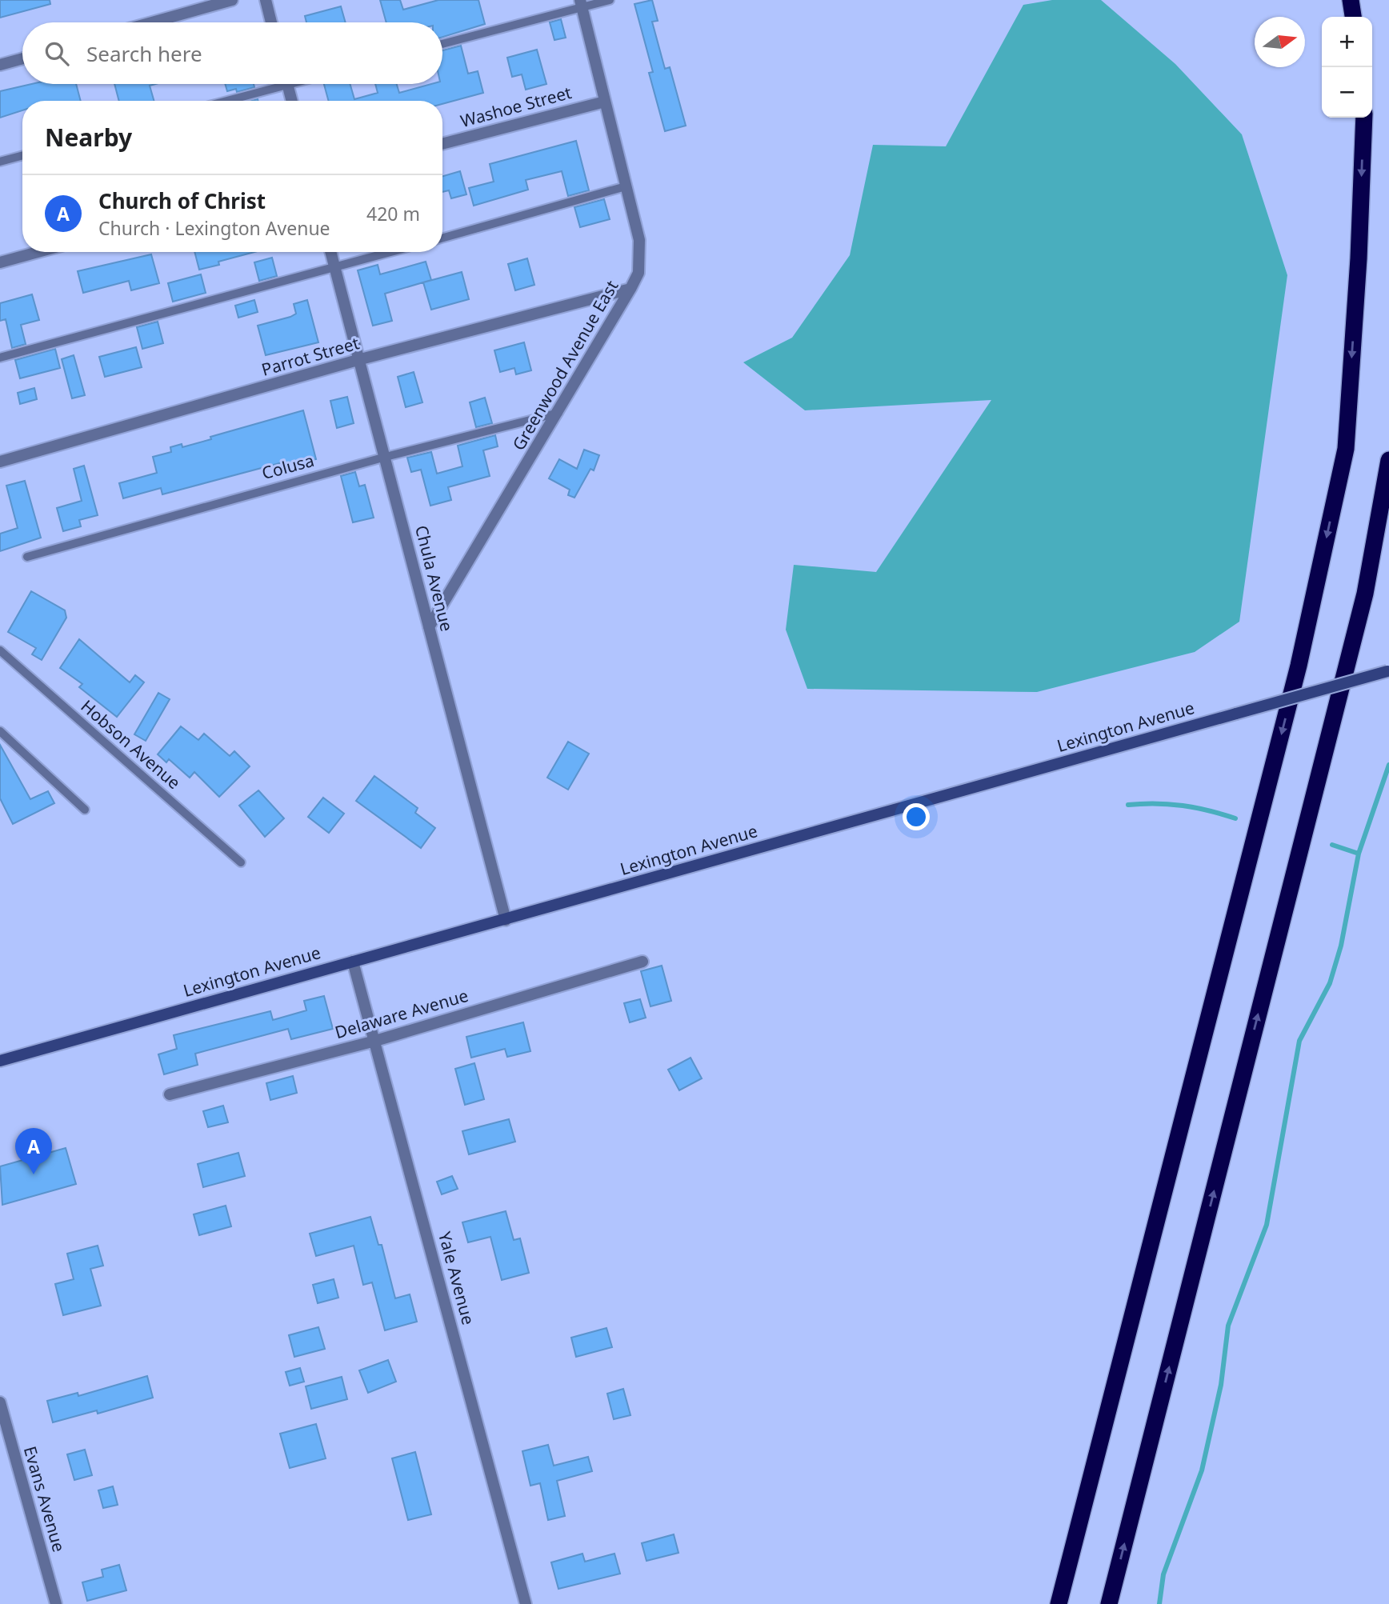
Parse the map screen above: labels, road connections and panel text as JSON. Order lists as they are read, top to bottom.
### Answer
{
  "streets": {
    "street": [
      "Washoe Street",
      "Parrot Street",
      "Greenwood Avenue East",
      "Chula Avenue",
      "Lexington Avenue",
      "Delaware Avenue",
      "Yale Avenue",
      "Evans Avenue"
    ],
    "lane": ["Colusa", "Hobson Avenue"]
  },
  "crossings": [
    ["Washoe Street", "Greenwood Avenue East"],
    ["Parrot Street", "Greenwood Avenue East"],
    ["Parrot Street", "Chula Avenue"],
    ["Greenwood Avenue East", "Colusa"],
    ["Greenwood Avenue East", "Chula Avenue"],
    ["Colusa", "Chula Avenue"],
    ["Chula Avenue", "Lexington Avenue"],
    ["Lexington Avenue", "Yale Avenue"],
    ["Delaware Avenue", "Yale Avenue"]
  ],
  "north": "right",
  "page": {
    "map_buttons": ["+", "−"],
    "search": "Search here",
    "heading": "Nearby",
    "list": [
      {
        "mark": "A",
        "name": "Church of Christ",
        "note": "Church · Lexington Avenue",
        "value": "420 m"
      }
    ],
    "pins": "A"
  }
}
